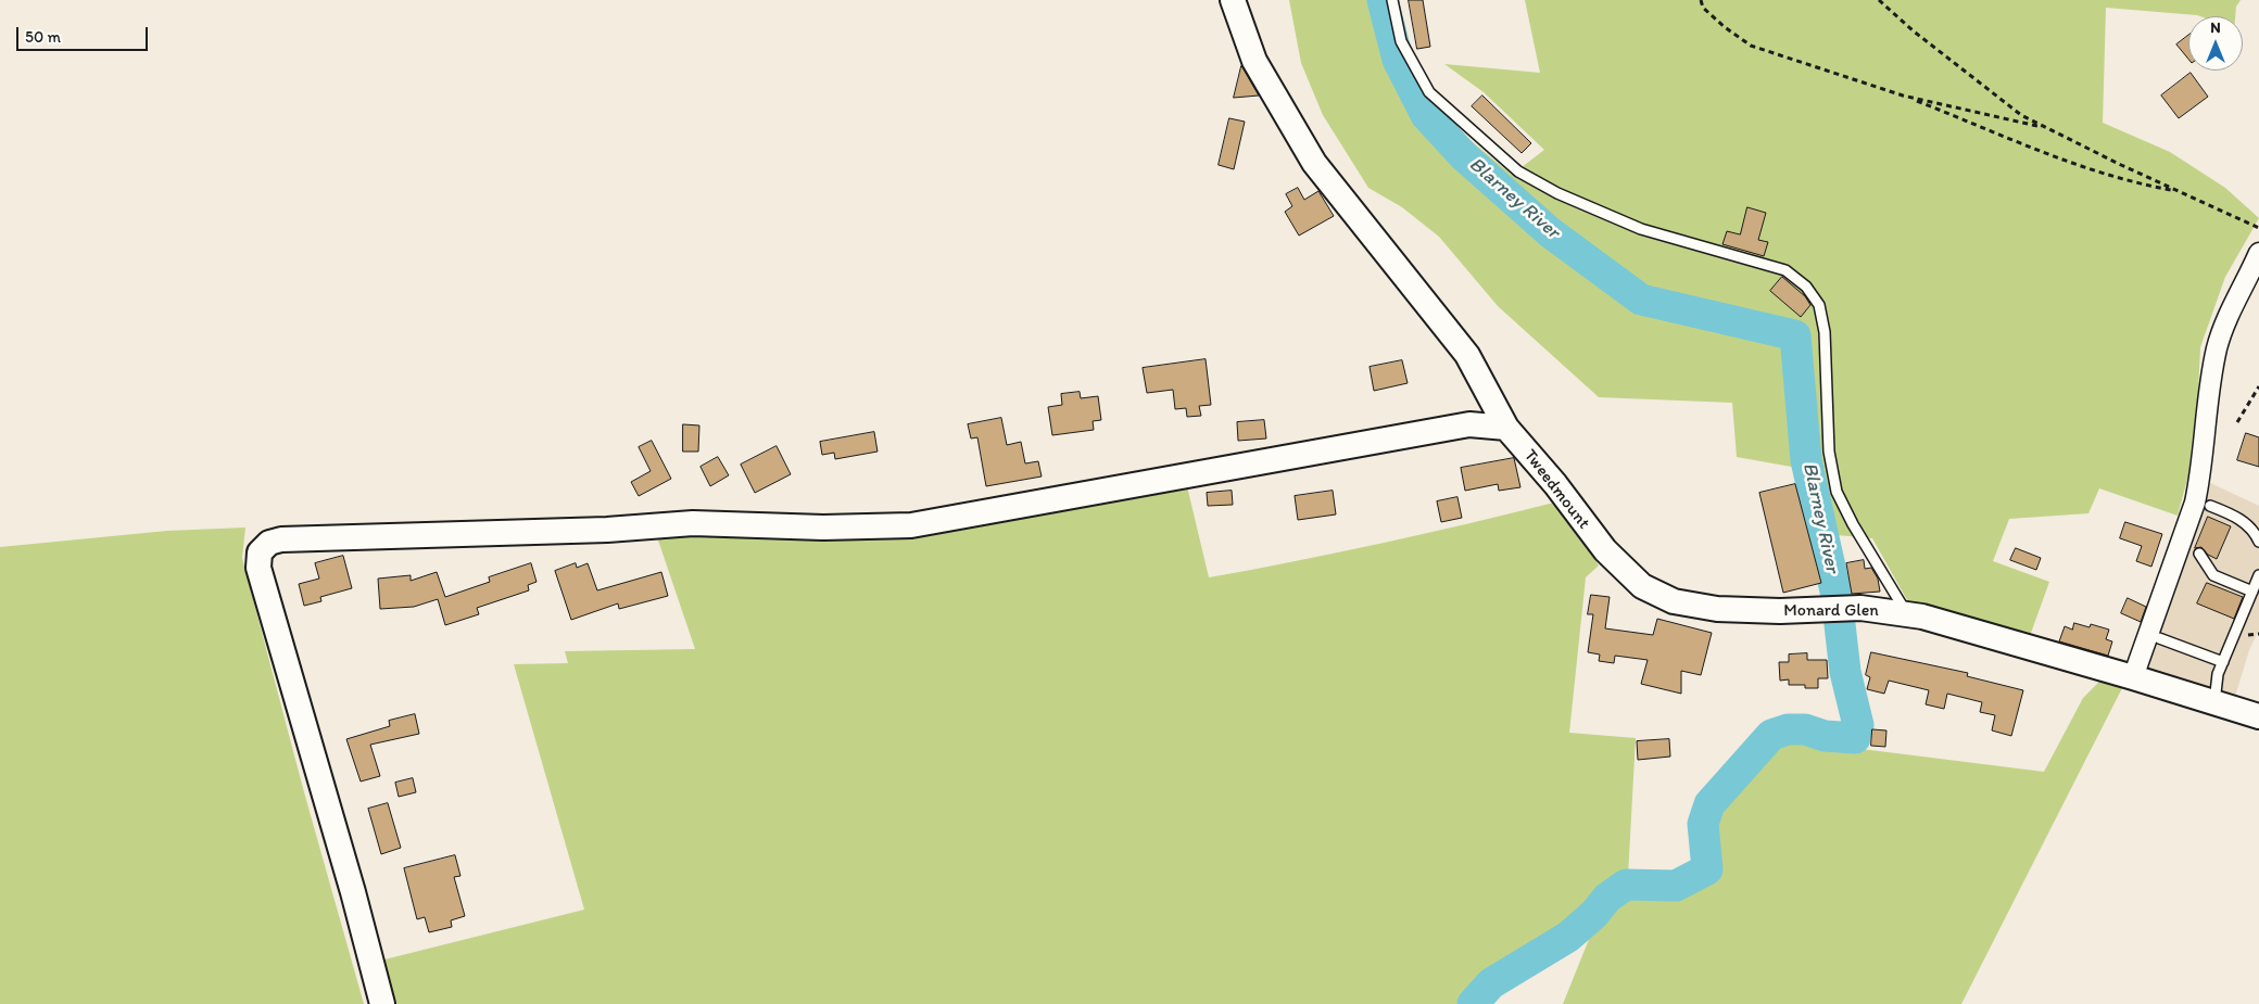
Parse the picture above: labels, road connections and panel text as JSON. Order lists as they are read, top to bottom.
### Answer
{
  "streets": {
    "street": ["Tweedmount", "Monard Glen"]
  },
  "crossings": [
    ["Tweedmount", "Monard Glen"]
  ],
  "water": ["Blarney River"],
  "scale_bar": "50 m",
  "north": "top"
}
